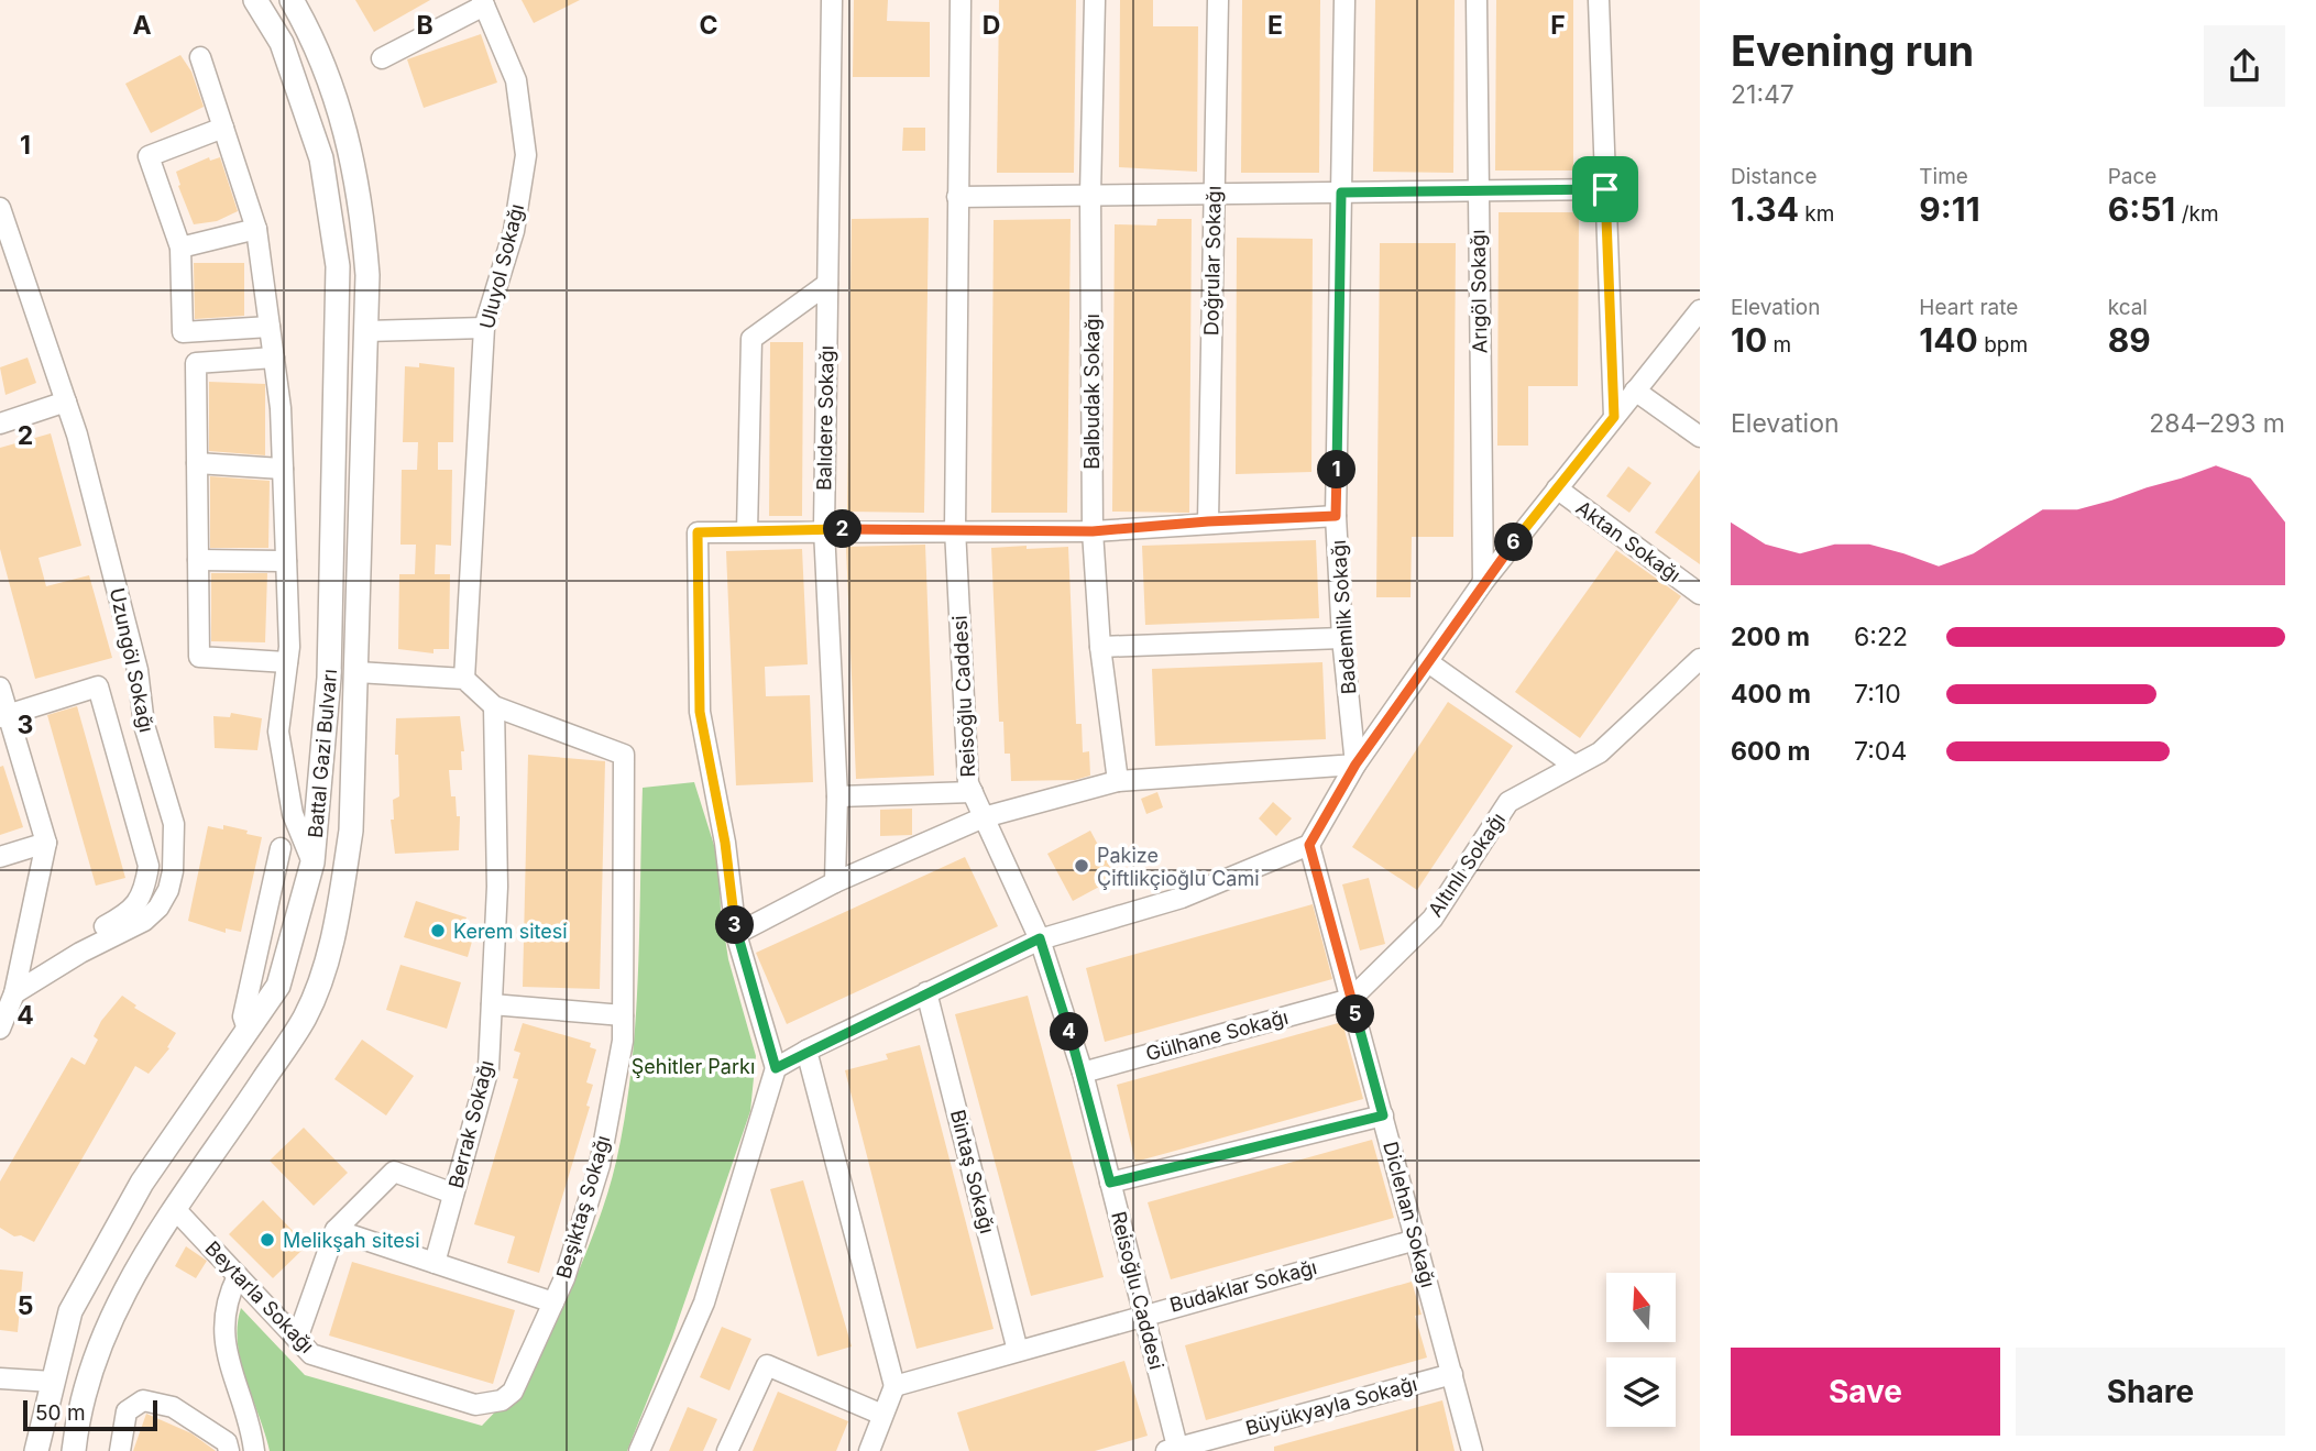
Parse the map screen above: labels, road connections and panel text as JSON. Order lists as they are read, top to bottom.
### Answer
{
  "streets": {
    "main road": ["Battal Gazi Bulvarı"],
    "street": [
      "Doğrular Sokağı",
      "Uluyol Sokağı",
      "Arıgöl Sokağı",
      "Balbudak Sokağı",
      "Balıdere Sokağı",
      "Aktan Sokağı",
      "Bademlik Sokağı",
      "Uzungöl Sokağı",
      "Reisoğlu Caddesi",
      "Altınlı Sokağı",
      "Gülhane Sokağı",
      "Berrak Sokağı",
      "Bintaş Sokağı",
      "Beşiktaş Sokağı",
      "Diclehan Sokağı",
      "Budaklar Sokağı",
      "Beytarla Sokağı",
      "Büyükyayla Sokağı"
    ]
  },
  "crossings": [
    ["Reisoğlu Caddesi", "Gülhane Sokağı"],
    ["Reisoğlu Caddesi", "Budaklar Sokağı"],
    ["Reisoğlu Caddesi", "Büyükyayla Sokağı"],
    ["Battal Gazi Bulvarı", "Beytarla Sokağı"],
    ["Altınlı Sokağı", "Gülhane Sokağı"],
    ["Altınlı Sokağı", "Diclehan Sokağı"],
    ["Gülhane Sokağı", "Diclehan Sokağı"],
    ["Berrak Sokağı", "Beşiktaş Sokağı"],
    ["Bintaş Sokağı", "Budaklar Sokağı"],
    ["Beşiktaş Sokağı", "Beytarla Sokağı"],
    ["Diclehan Sokağı", "Budaklar Sokağı"],
    ["Diclehan Sokağı", "Büyükyayla Sokağı"]
  ],
  "parks": ["Şehitler Parkı"],
  "places": ["Pakize Çiftlikçioğlu Cami", "Kerem sitesi", "Melikşah sitesi"],
  "scale_bar": "50 m",
  "north": "top",
  "page": {
    "heading": ["Evening run", "21:47"],
    "stats": [
      ["Distance", "1.34 km"],
      ["Time", "9:11"],
      ["Pace", "6:51 /km"],
      ["Elevation", "10 m"],
      ["Heart rate", "140 bpm"],
      ["kcal", "89"]
    ],
    "chart": ["Elevation", "284–293 m"],
    "pins": [
      "1",
      "2",
      "6",
      "3",
      "5",
      "4"
    ],
    "list": [
      {
        "name": "200 m",
        "note": "6:22"
      },
      {
        "name": "400 m",
        "note": "7:10"
      },
      {
        "name": "600 m",
        "note": "7:04"
      }
    ],
    "buttons": ["Save", "Share"],
    "scale": "50 m"
  },
  "grid": {
    "columns": [
      "A",
      "B",
      "C",
      "D",
      "E",
      "F"
    ],
    "rows": [
      "1",
      "2",
      "3",
      "4",
      "5"
    ]
  }
}
